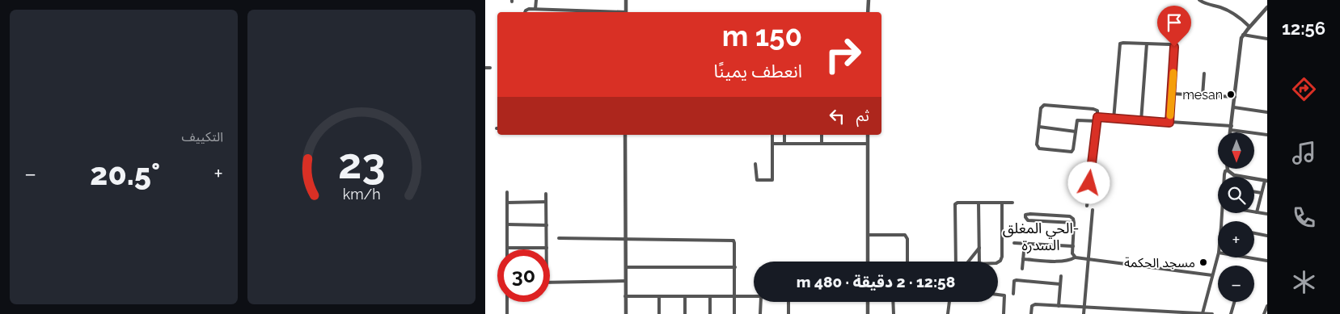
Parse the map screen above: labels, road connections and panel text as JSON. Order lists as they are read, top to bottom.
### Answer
{
  "districts": ["الحي المغلق- السدرة"],
  "places": ["mesan", "مسجد الحكمة"],
  "north": "bottom",
  "page": {
    "tabs": "12:56",
    "tile": "التكييف",
    "turn": ["150 m", "انعطف يمينًا"],
    "then": "ثم",
    "map_buttons": ["+", "−"],
    "heat": ["−", "20.5°", "+"],
    "limit": "30",
    "trip": "12:58 · 2 دقيقة · 480 m",
    "gauge": ["23", "km/h"]
  }
}
